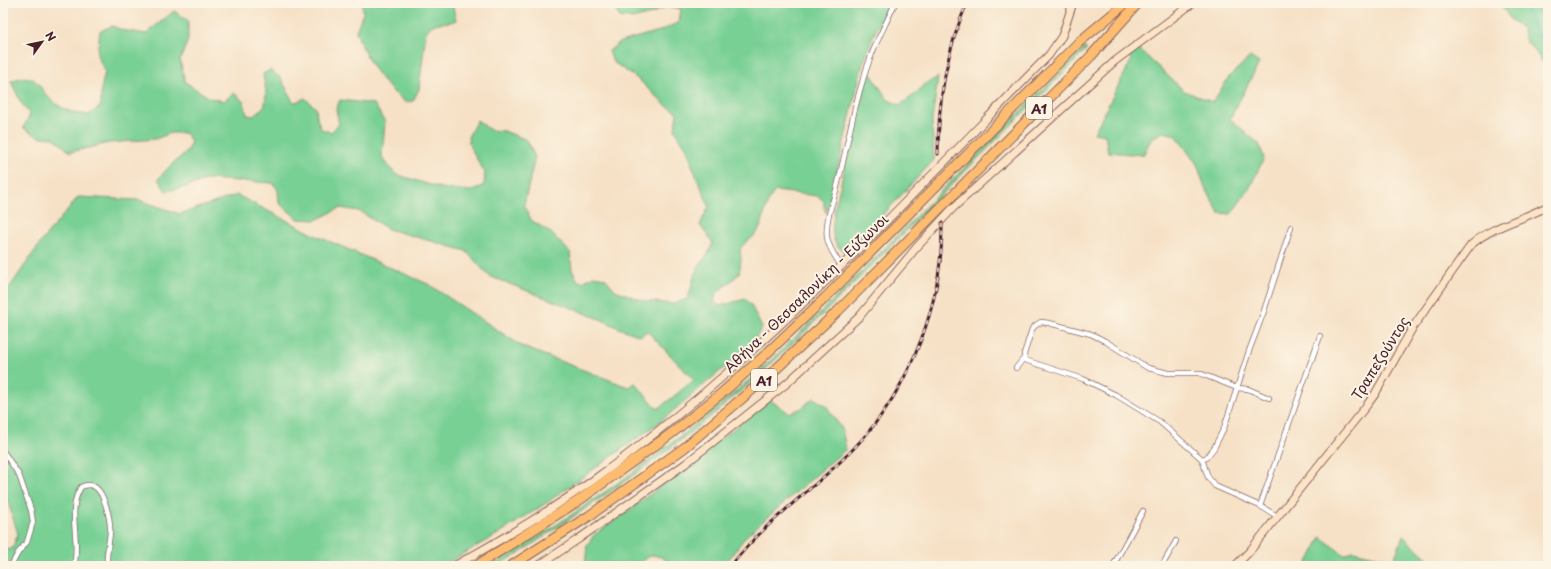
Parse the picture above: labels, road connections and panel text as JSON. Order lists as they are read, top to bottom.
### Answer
{
  "streets": {
    "highway": ["Α1", "Αθήνα - Θεσσαλονίκη - Εύζωνοι"],
    "main road": ["Τραπεζούντος"]
  },
  "north": "top right"
}
